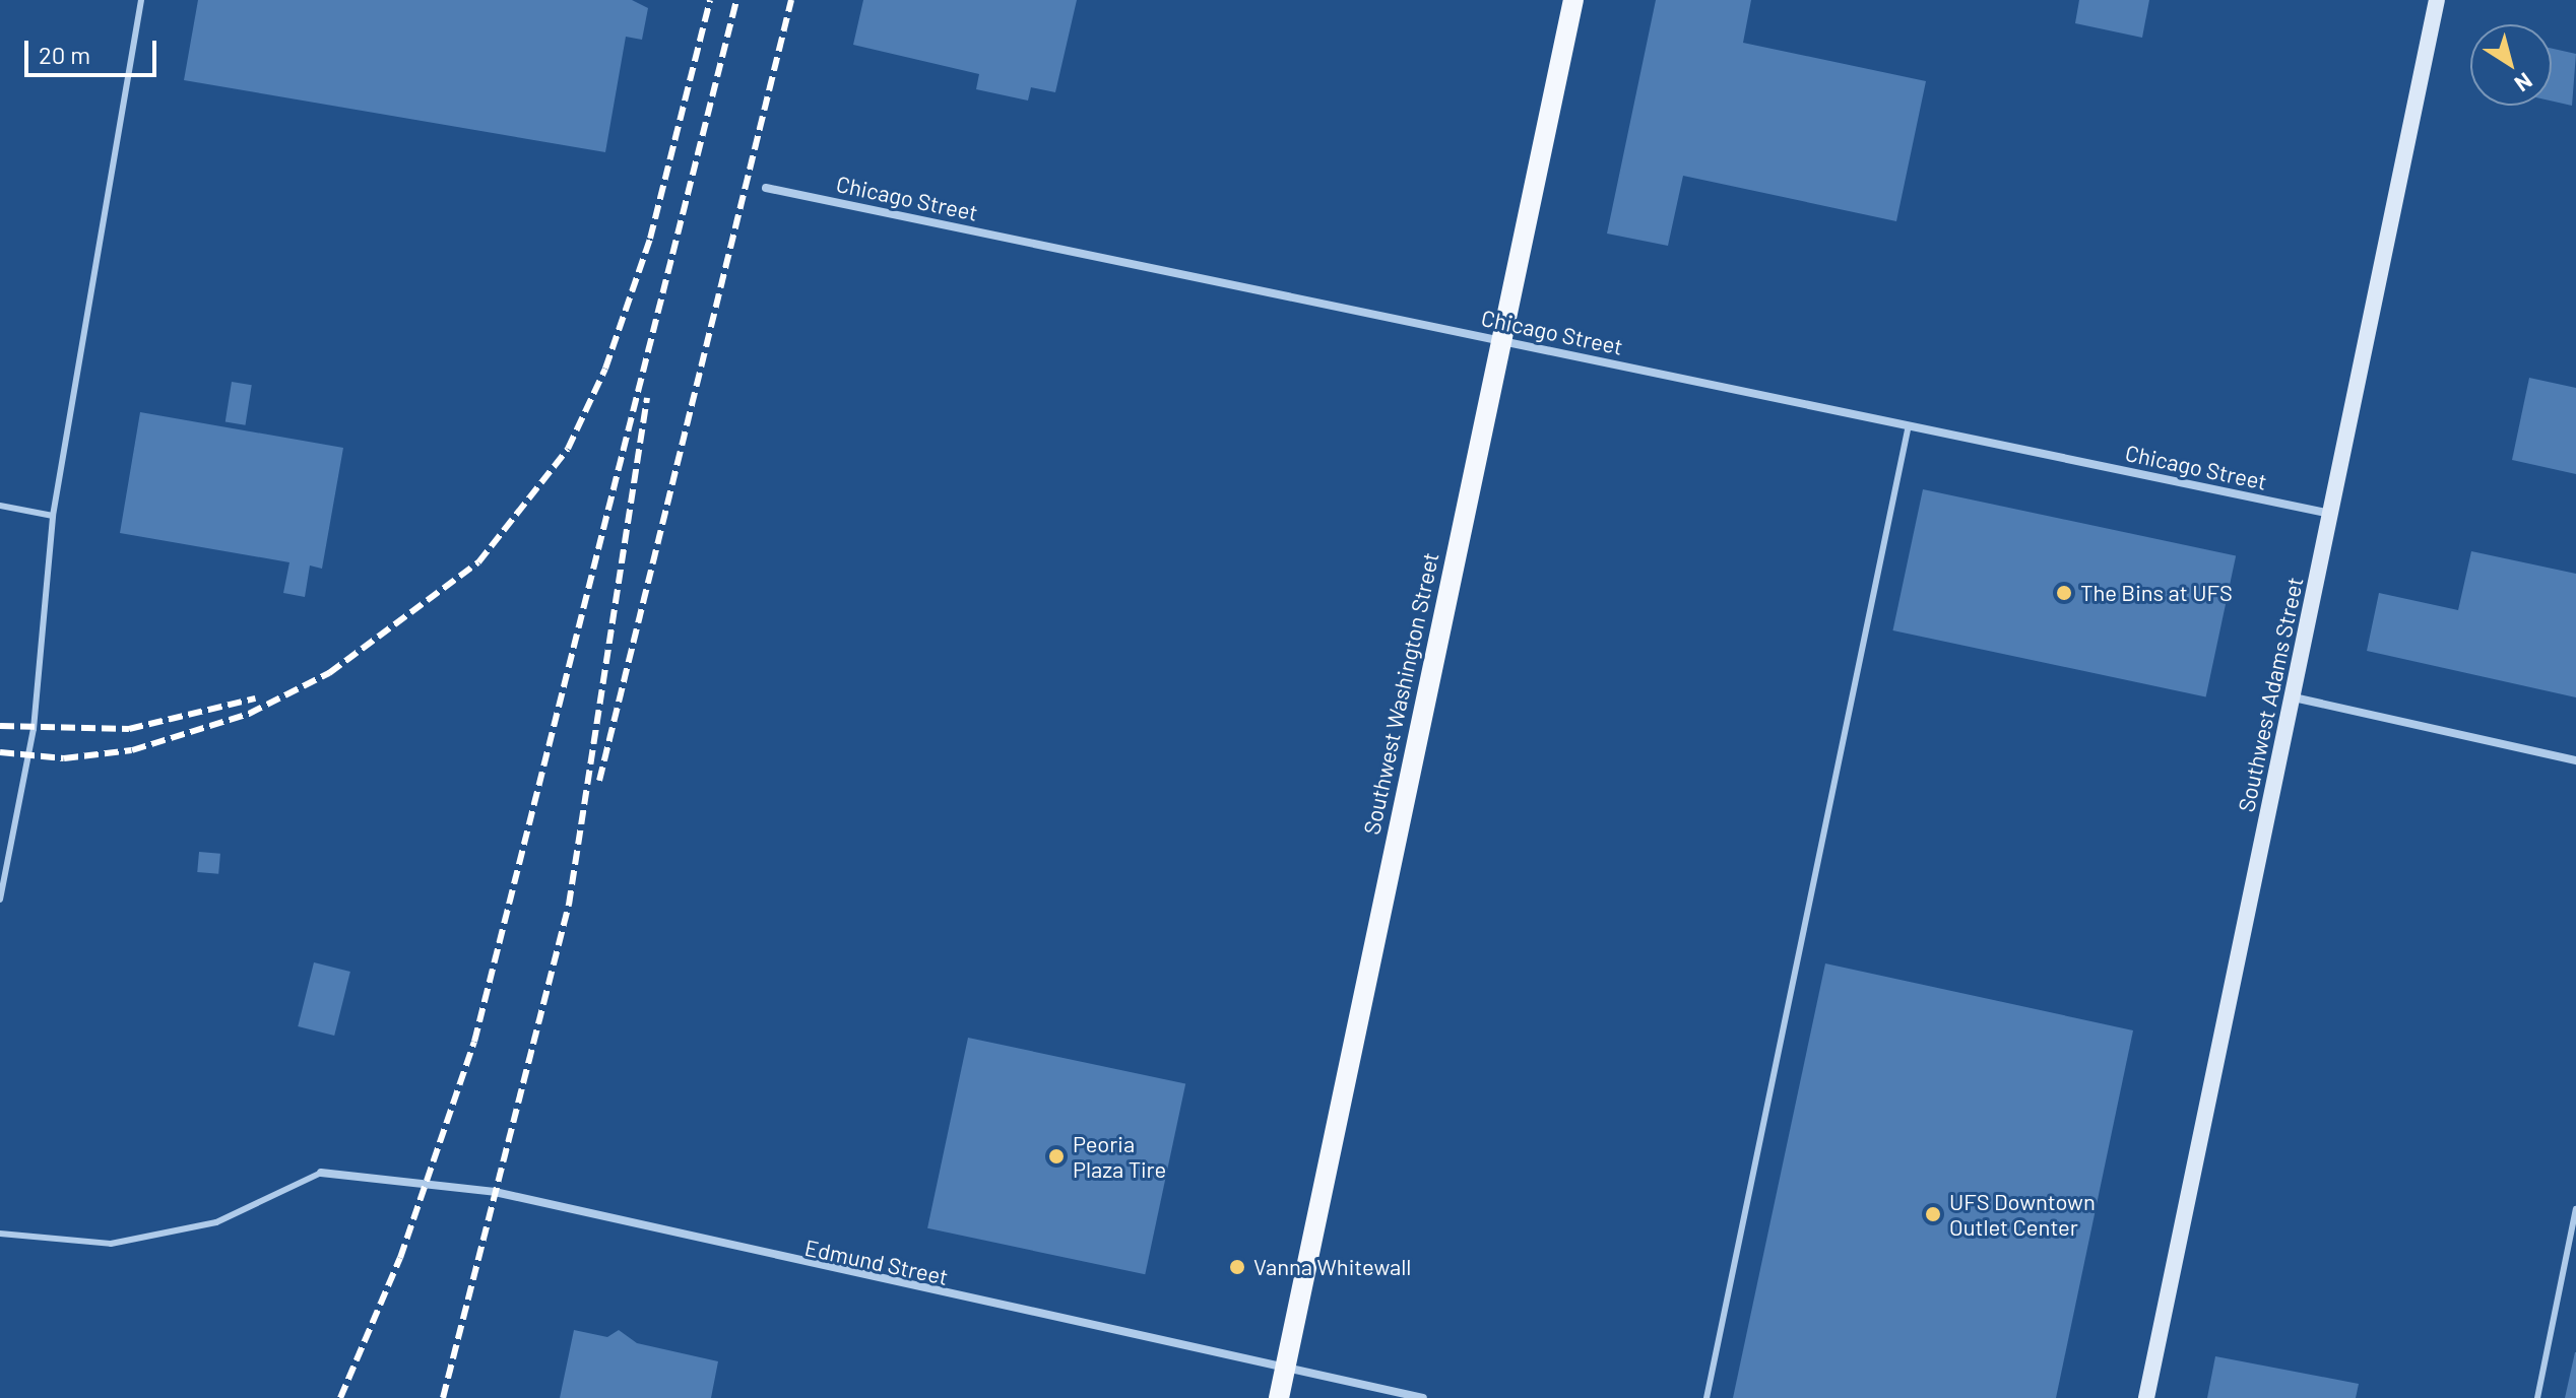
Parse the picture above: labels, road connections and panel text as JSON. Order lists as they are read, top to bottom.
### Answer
{
  "streets": {
    "main road": ["Southwest Washington Street", "Southwest Adams Street"],
    "street": ["Chicago Street", "Edmund Street"]
  },
  "crossings": [
    ["Chicago Street", "Southwest Washington Street"],
    ["Chicago Street", "Southwest Adams Street"],
    ["Southwest Washington Street", "Edmund Street"]
  ],
  "places": [
    "The Bins at UFS",
    "Peoria Plaza Tire",
    "UFS Downtown Outlet Center",
    "Vanna Whitewall"
  ],
  "scale_bar": "20 m",
  "north": "bottom right"
}
